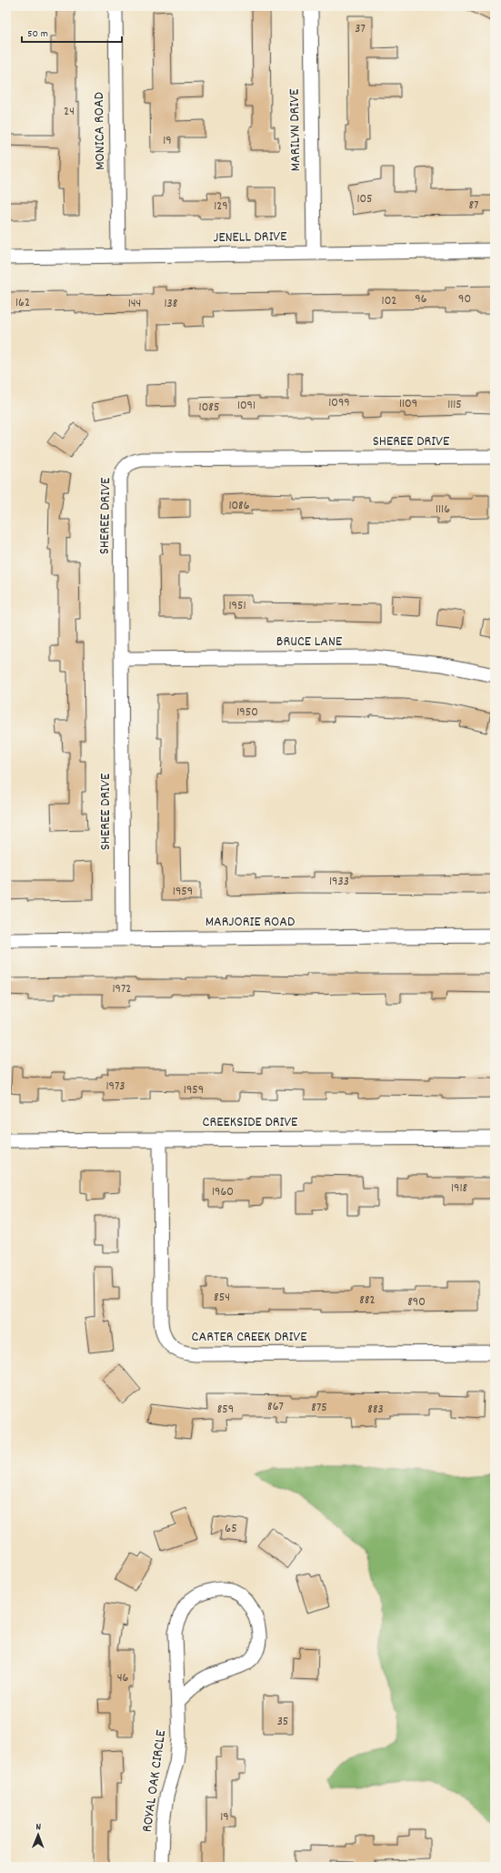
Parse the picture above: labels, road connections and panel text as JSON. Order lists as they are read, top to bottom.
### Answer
{
  "streets": {
    "street": [
      "MARILYN DRIVE",
      "MONICA ROAD",
      "JENELL DRIVE",
      "SHEREE DRIVE",
      "BRUCE LANE",
      "MARJORIE ROAD",
      "CREEKSIDE DRIVE",
      "CARTER CREEK DRIVE",
      "ROYAL OAK CIRCLE"
    ]
  },
  "crossings": [
    ["MARILYN DRIVE", "JENELL DRIVE"],
    ["MONICA ROAD", "JENELL DRIVE"],
    ["SHEREE DRIVE", "BRUCE LANE"],
    ["SHEREE DRIVE", "MARJORIE ROAD"],
    ["CREEKSIDE DRIVE", "CARTER CREEK DRIVE"]
  ],
  "house_numbers": [
    "37",
    "24",
    "19",
    "105",
    "87",
    "129",
    "96",
    "90",
    "102",
    "162",
    "144",
    "138",
    "1099",
    "1109",
    "1115",
    "1091",
    "1085",
    "1086",
    "1116",
    "1951",
    "1950",
    "1933",
    "1959",
    "1972",
    "1973",
    "1959",
    "1918",
    "1960",
    "854",
    "882",
    "890",
    "867",
    "875",
    "859",
    "883",
    "65",
    "46",
    "35",
    "19"
  ],
  "scale_bar": "50 m",
  "north": "top"
}
